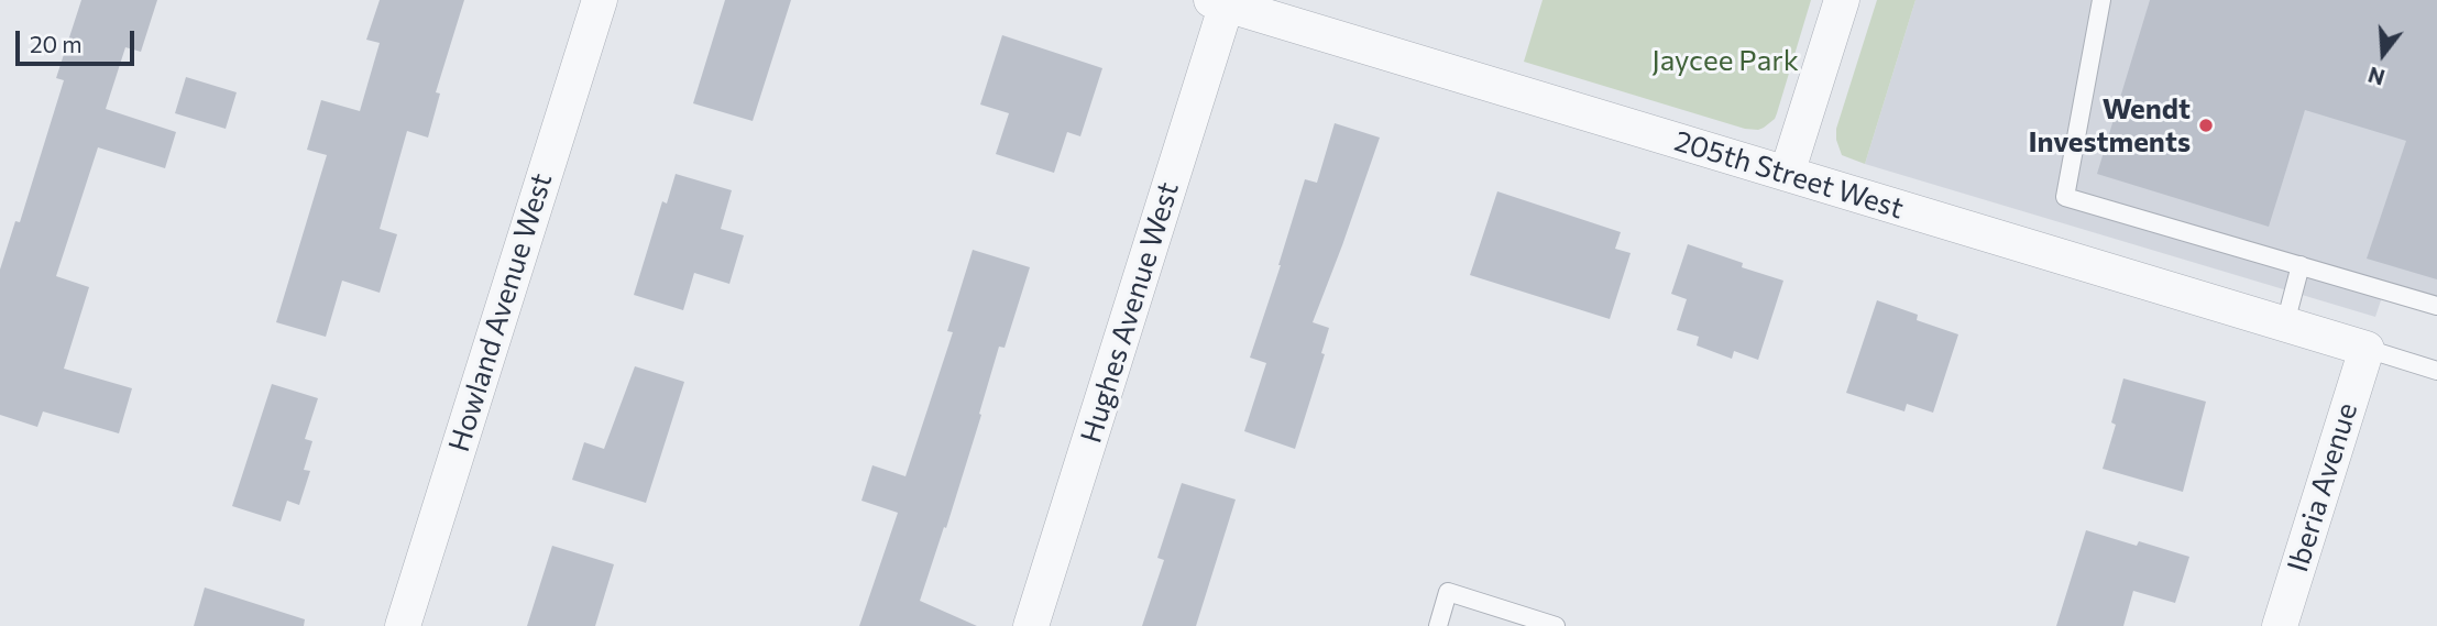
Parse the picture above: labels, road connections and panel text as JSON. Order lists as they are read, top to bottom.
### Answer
{
  "streets": {
    "street": [
      "205th Street West",
      "Howland Avenue West",
      "Hughes Avenue West",
      "Iberia Avenue"
    ]
  },
  "crossings": [
    ["205th Street West", "Hughes Avenue West"],
    ["205th Street West", "Iberia Avenue"]
  ],
  "parks": ["Jaycee Park"],
  "places": ["Wendt Investments"],
  "scale_bar": "20 m",
  "north": "bottom"
}
